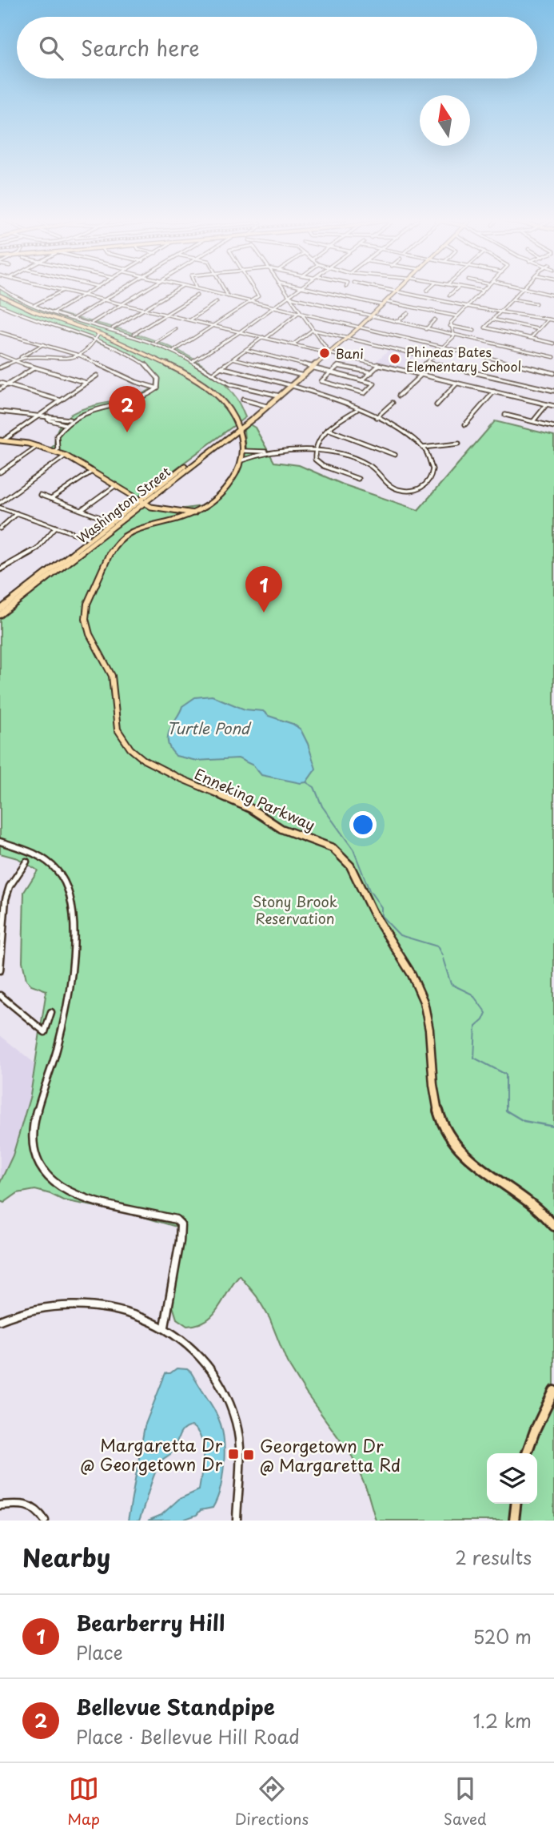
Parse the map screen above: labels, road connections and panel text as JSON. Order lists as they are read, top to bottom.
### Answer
{
  "streets": {
    "main road": ["Washington Street", "Enneking Parkway"]
  },
  "crossings": [
    ["Washington Street", "Enneking Parkway"]
  ],
  "water": ["Turtle Pond"],
  "parks": ["Stony Brook Reservation"],
  "places": {
    "other": ["Bani", "Phineas Bates Elementary School"],
    "transit": ["Margaretta Dr @ Georgetown Dr", "Georgetown Dr @ Margaretta Rd"]
  },
  "north": "top",
  "page": {
    "search": "Search here",
    "pins": ["2", "1"],
    "heading": ["Nearby", "2 results"],
    "list": [
      {
        "mark": "1",
        "name": "Bearberry Hill",
        "note": "Place",
        "value": "520 m"
      },
      {
        "mark": "2",
        "name": "Bellevue Standpipe",
        "note": "Place · Bellevue Hill Road",
        "value": "1.2 km"
      }
    ],
    "nav": ["Map", "Directions", "Saved"]
  }
}
